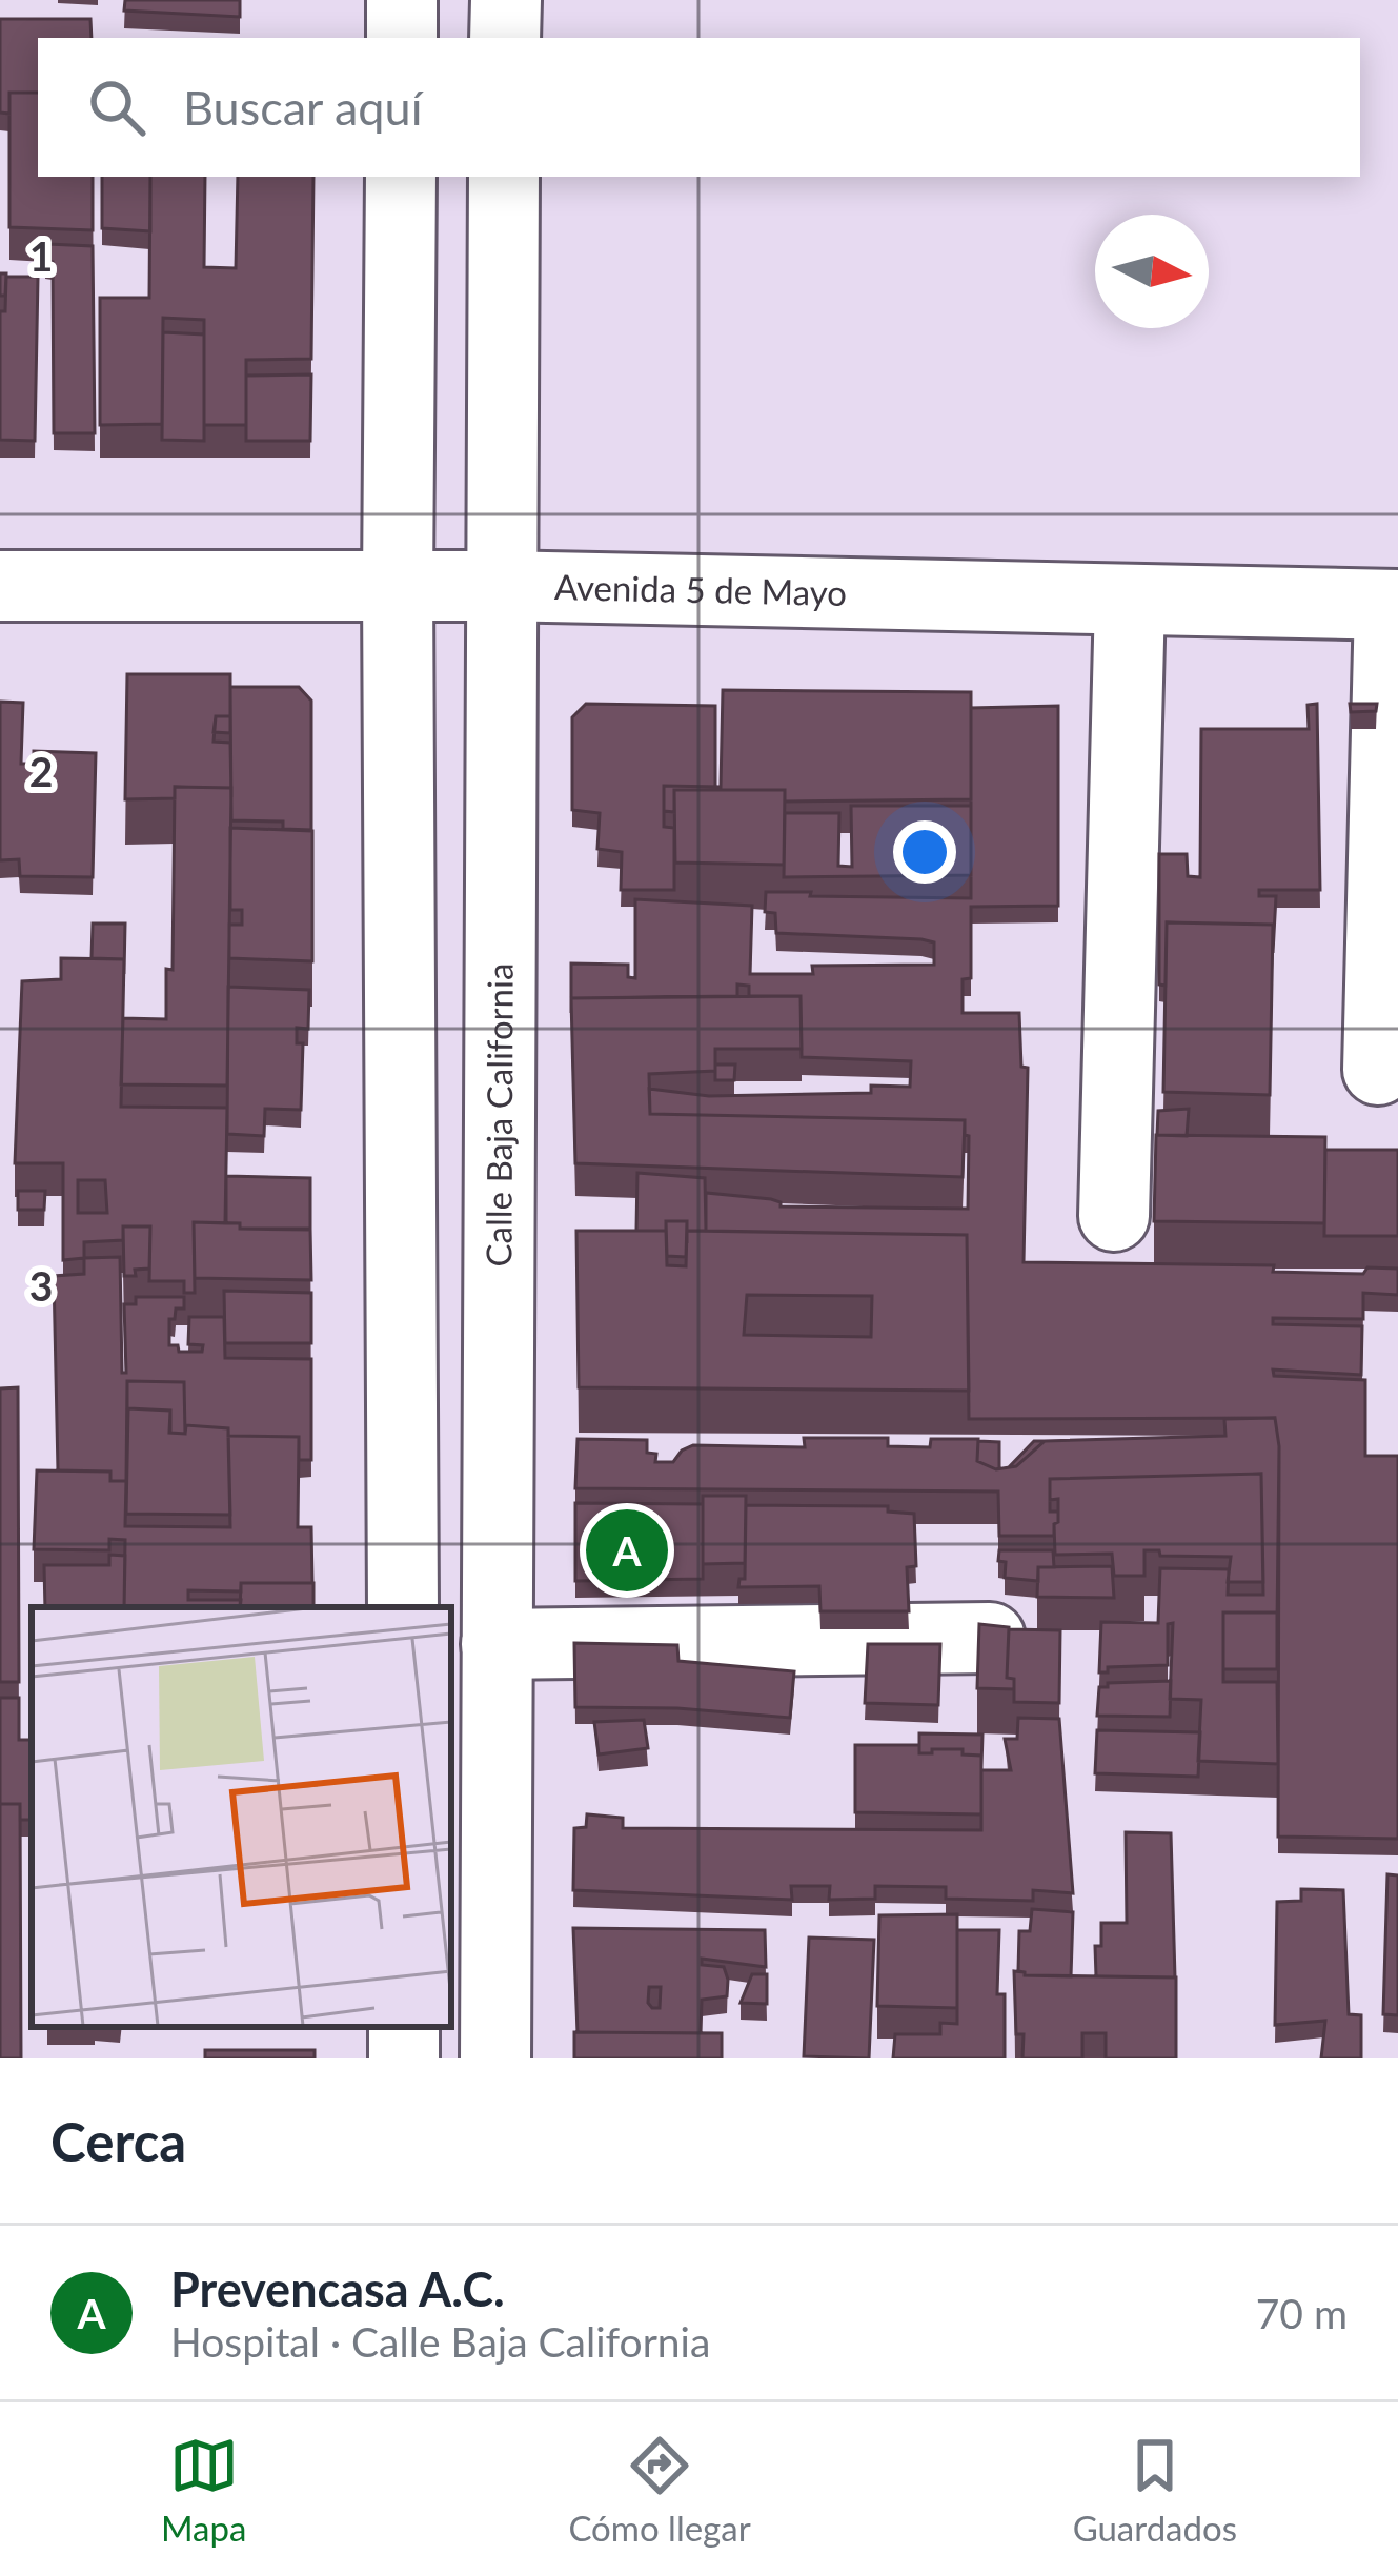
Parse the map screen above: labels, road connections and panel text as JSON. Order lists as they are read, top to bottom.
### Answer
{
  "streets": {
    "street": ["Avenida 5 de Mayo", "Calle Baja California"]
  },
  "crossings": [
    ["Avenida 5 de Mayo", "Calle Baja California"]
  ],
  "north": "right",
  "page": {
    "search": "Buscar aquí",
    "pins": "A",
    "heading": "Cerca",
    "list": [
      {
        "mark": "A",
        "name": "Prevencasa A.C.",
        "note": "Hospital · Calle Baja California",
        "value": "70 m"
      }
    ],
    "nav": ["Mapa", "Cómo llegar", "Guardados"]
  },
  "grid": {
    "rows": ["1", "2", "3"]
  }
}
